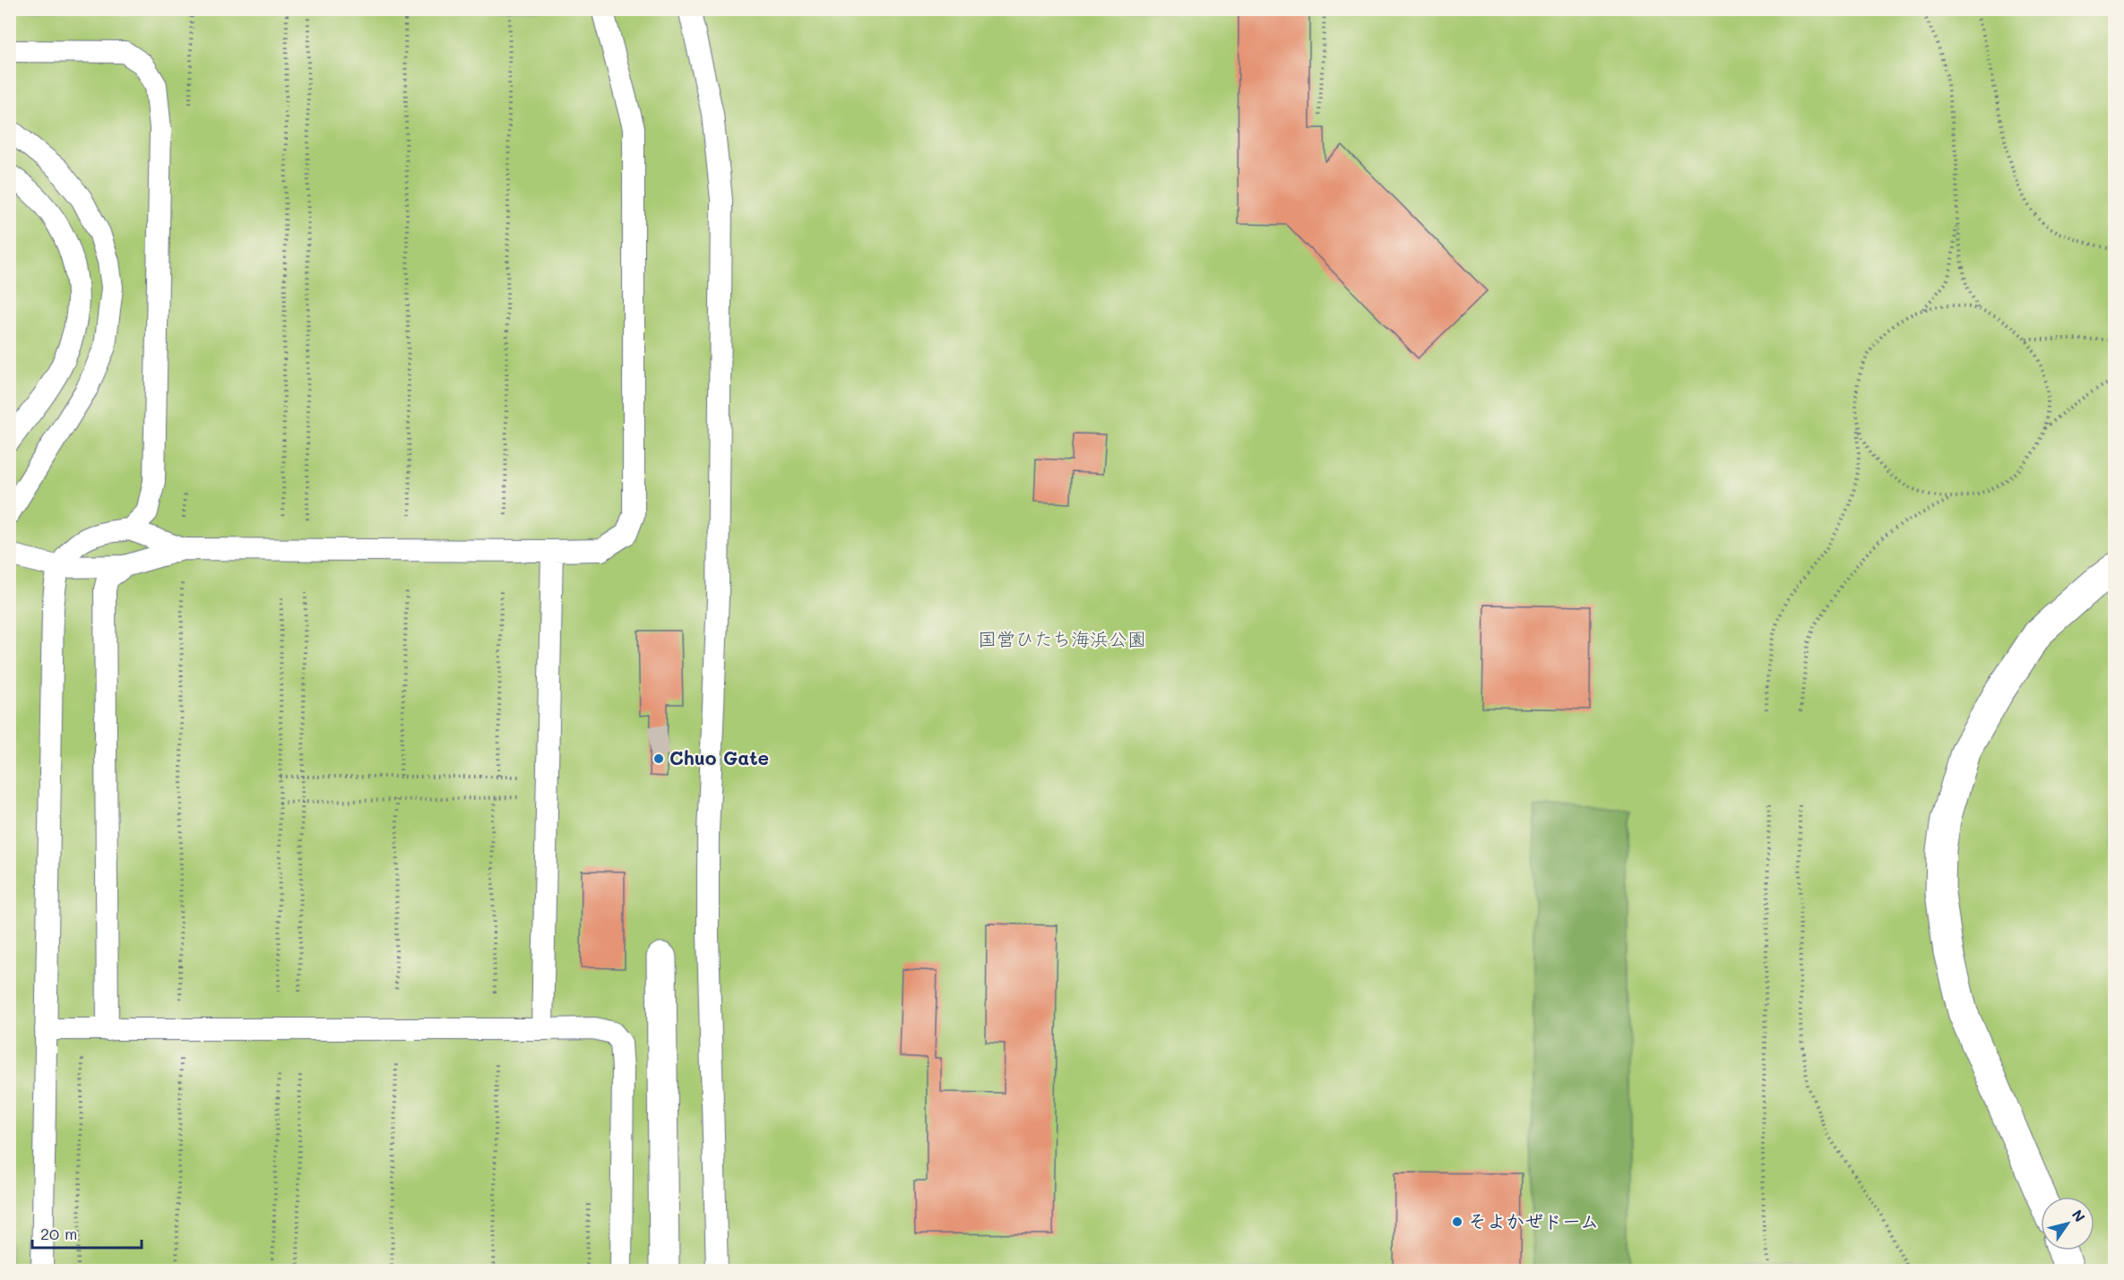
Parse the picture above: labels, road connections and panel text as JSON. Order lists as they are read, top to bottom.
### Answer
{
  "parks": ["国営ひたち海浜公園"],
  "places": ["Chuo Gate", "そよかぜドーム"],
  "scale_bar": "20 m",
  "north": "top right"
}
